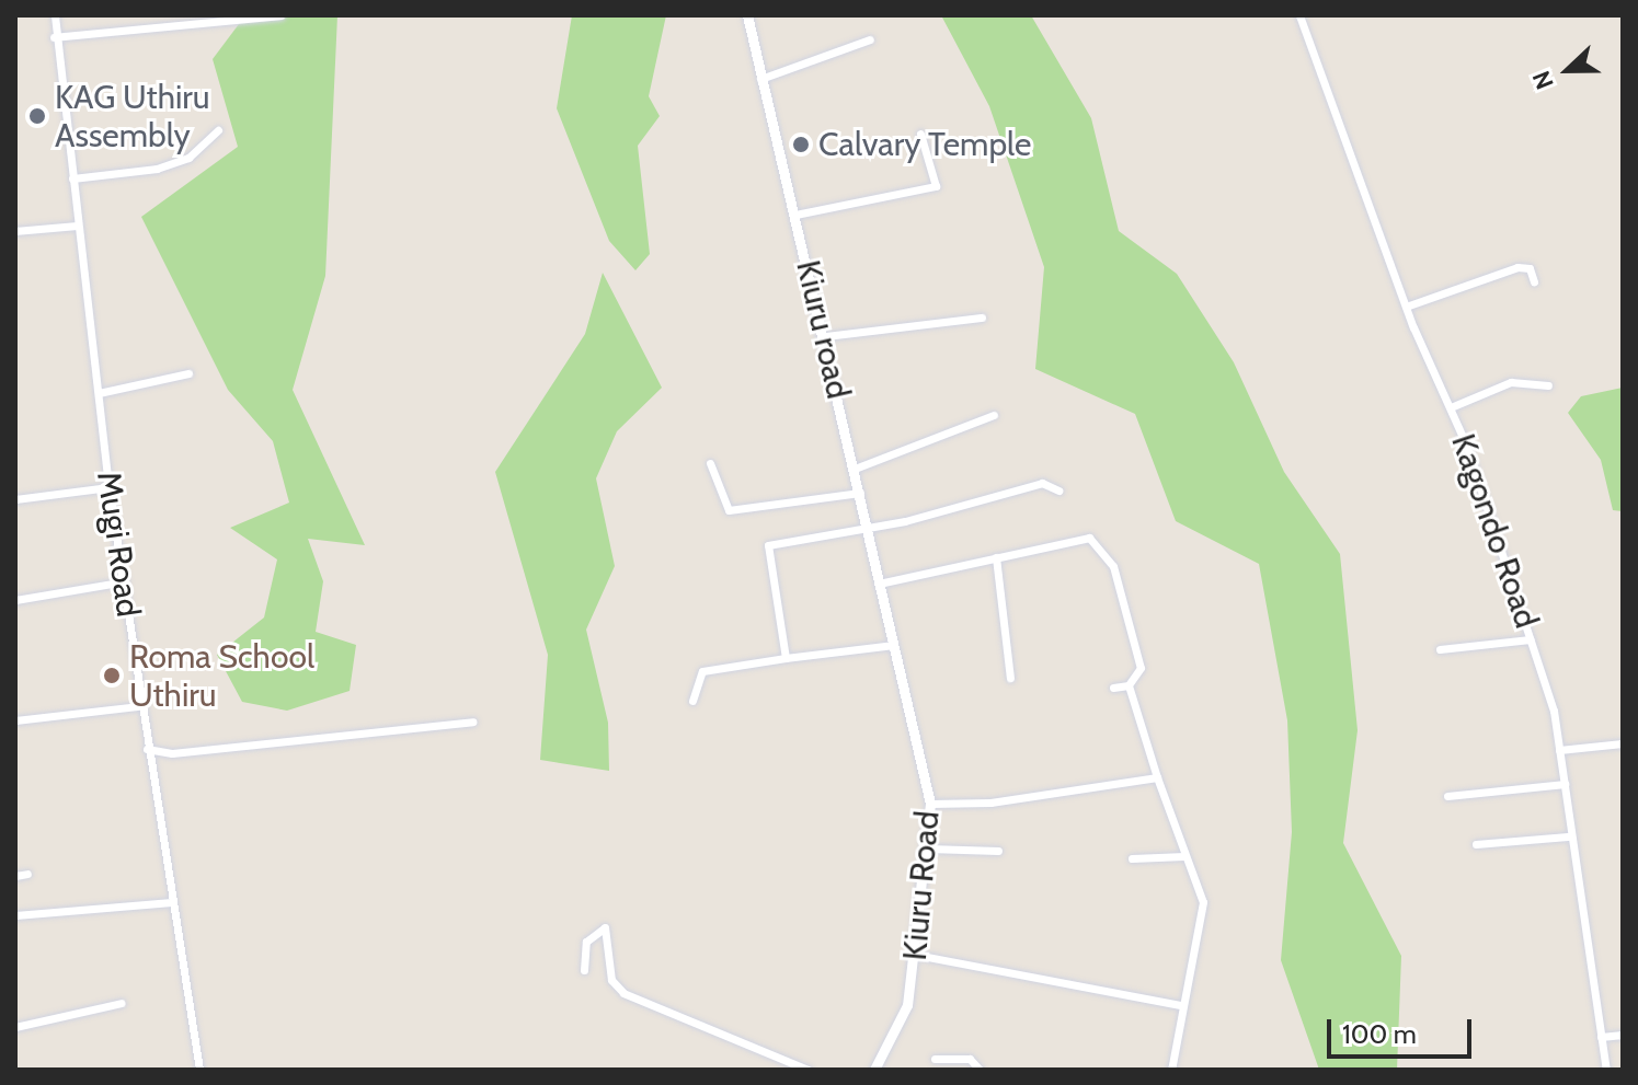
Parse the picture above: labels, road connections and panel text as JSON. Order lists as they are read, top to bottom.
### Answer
{
  "streets": {
    "street": [
      "Kiuru road",
      "Kagondo Road",
      "Mugi Road",
      "Kiuru Road"
    ]
  },
  "crossings": [
    ["Kiuru road", "Kiuru Road"]
  ],
  "places": ["KAG Uthiru Assembly", "Calvary Temple", "Roma School Uthiru"],
  "scale_bar": "100 m",
  "north": "left"
}
